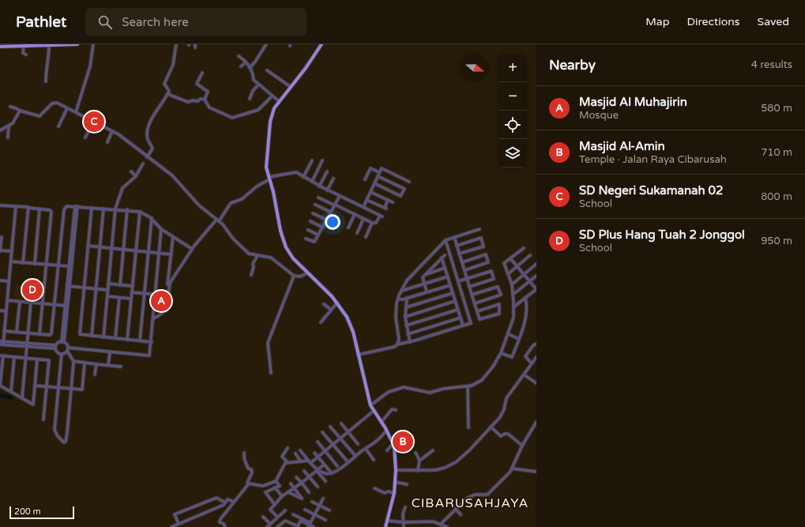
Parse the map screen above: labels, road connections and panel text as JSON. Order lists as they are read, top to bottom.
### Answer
{
  "districts": ["CIBARUSAHJAYA"],
  "scale_bar": "200 m",
  "north": "right",
  "page": {
    "header": "Pathlet",
    "search": "Search here",
    "nav": ["Map", "Directions", "Saved"],
    "heading": ["Nearby", "4 results"],
    "map_buttons": ["+", "−"],
    "list": [
      {
        "mark": "A",
        "name": "Masjid Al Muhajirin",
        "note": "Mosque",
        "value": "580 m"
      },
      {
        "mark": "B",
        "name": "Masjid Al-Amin",
        "note": "Temple · Jalan Raya Cibarusah",
        "value": "710 m"
      },
      {
        "mark": "C",
        "name": "SD Negeri Sukamanah 02",
        "note": "School",
        "value": "800 m"
      },
      {
        "mark": "D",
        "name": "SD Plus Hang Tuah 2 Jonggol",
        "note": "School",
        "value": "950 m"
      }
    ],
    "pins": [
      "C",
      "D",
      "A",
      "B"
    ],
    "scale": "200 m"
  }
}
